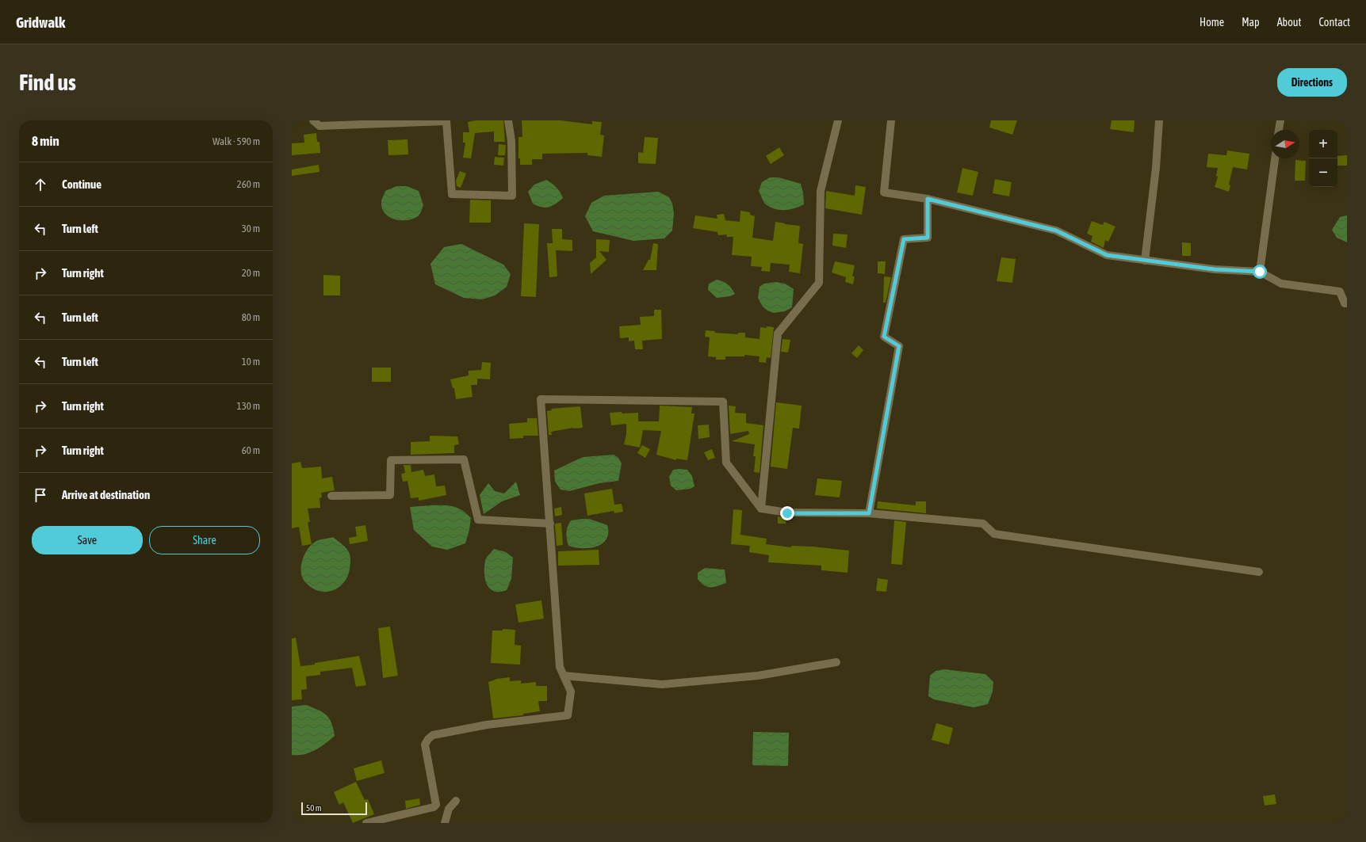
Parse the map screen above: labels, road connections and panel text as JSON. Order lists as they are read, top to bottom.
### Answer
{
  "scale_bar": "50 m",
  "north": "right",
  "page": {
    "header": "Gridwalk",
    "nav": [
      "Home",
      "Map",
      "About",
      "Contact"
    ],
    "buttons": [
      "Directions",
      ["Save", "Share"]
    ],
    "title": "Find us",
    "heading": ["8 min", "Walk · 590 m"],
    "map_buttons": ["+", "−"],
    "list": [
      ["Continue", "260 m"],
      ["Turn left", "30 m"],
      ["Turn right", "20 m"],
      ["Turn left", "80 m"],
      ["Turn left", "10 m"],
      ["Turn right", "130 m"],
      ["Turn right", "60 m"],
      "Arrive at destination"
    ],
    "scale": "50 m"
  }
}
